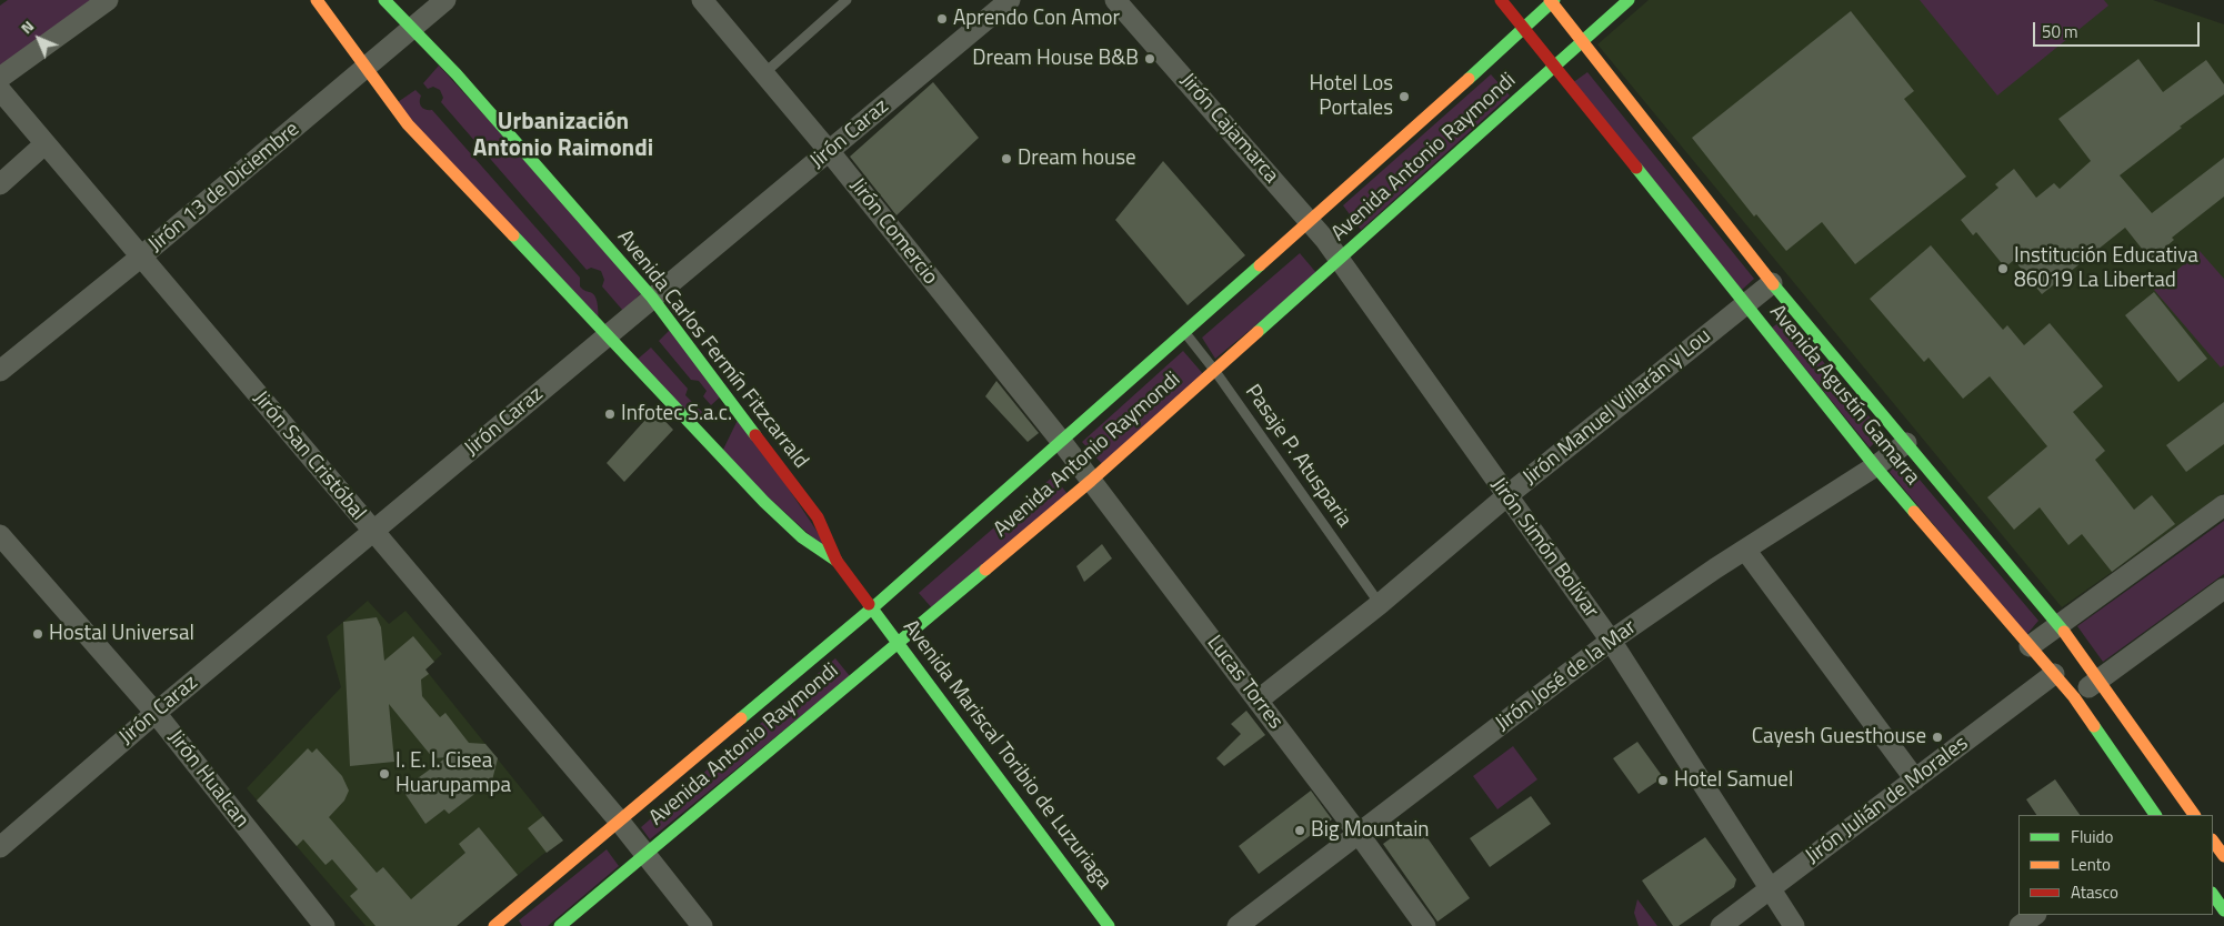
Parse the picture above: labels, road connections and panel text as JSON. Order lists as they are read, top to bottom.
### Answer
{
  "streets": {
    "main road": [
      "Avenida Antonio Raymondi",
      "Avenida Carlos Fermín Fitzcarrald",
      "Avenida Agustín Gamarra",
      "Avenida Mariscal Toribio de Luzuriaga"
    ],
    "street": [
      "Jirón Cajamarca",
      "Jirón Caraz",
      "Jirón 13 de Diciembre",
      "Jirón Comercio",
      "Jirón Manuel Villarán y Lou",
      "Jirón San Cristóbal",
      "Jirón Simón Bolívar",
      "Jirón José de la Mar",
      "Lucas Torres",
      "Jirón Hualcan",
      "Jirón Julián de Morales"
    ],
    "lane": ["Pasaje P. Atusparia"]
  },
  "crossings": [
    ["Jirón Cajamarca", "Avenida Antonio Raymondi"],
    ["Jirón Cajamarca", "Jirón Simón Bolívar"],
    ["Jirón Caraz", "Jirón Comercio"],
    ["Jirón Caraz", "Avenida Carlos Fermín Fitzcarrald"],
    ["Jirón Caraz", "Jirón San Cristóbal"],
    ["Jirón Caraz", "Jirón Hualcan"],
    ["Avenida Antonio Raymondi", "Jirón Comercio"],
    ["Avenida Antonio Raymondi", "Avenida Carlos Fermín Fitzcarrald"],
    ["Avenida Antonio Raymondi", "Avenida Agustín Gamarra"],
    ["Avenida Antonio Raymondi", "Jirón San Cristóbal"],
    ["Avenida Antonio Raymondi", "Pasaje P. Atusparia"],
    ["Avenida Antonio Raymondi", "Jirón Simón Bolívar"],
    ["Avenida Antonio Raymondi", "Lucas Torres"],
    ["Avenida Antonio Raymondi", "Avenida Mariscal Toribio de Luzuriaga"],
    ["Jirón 13 de Diciembre", "Avenida Carlos Fermín Fitzcarrald"],
    ["Jirón 13 de Diciembre", "Jirón San Cristóbal"],
    ["Jirón Comercio", "Lucas Torres"],
    ["Avenida Carlos Fermín Fitzcarrald", "Avenida Mariscal Toribio de Luzuriaga"],
    ["Avenida Agustín Gamarra", "Jirón Manuel Villarán y Lou"],
    ["Avenida Agustín Gamarra", "Jirón José de la Mar"],
    ["Avenida Agustín Gamarra", "Jirón Julián de Morales"],
    ["Jirón Manuel Villarán y Lou", "Pasaje P. Atusparia"],
    ["Jirón Manuel Villarán y Lou", "Jirón Simón Bolívar"],
    ["Jirón Manuel Villarán y Lou", "Lucas Torres"],
    ["Jirón Simón Bolívar", "Jirón José de la Mar"],
    ["Jirón Simón Bolívar", "Jirón Julián de Morales"],
    ["Jirón José de la Mar", "Lucas Torres"]
  ],
  "districts": ["Urbanización Antonio Raimondi"],
  "places": [
    "Aprendo Con Amor",
    "Dream House B&B",
    "Hotel Los Portales",
    "Dream house",
    "Institución Educativa 86019 La Libertad",
    "Infotec S.a.c.",
    "Hostal Universal",
    "Cayesh Guesthouse",
    "I. E. I. Cisea Huarupampa",
    "Hotel Samuel",
    "Big Mountain"
  ],
  "legend": ["Fluido", "Lento", "Atasco"],
  "scale_bar": "50 m",
  "north": "top left"
}
